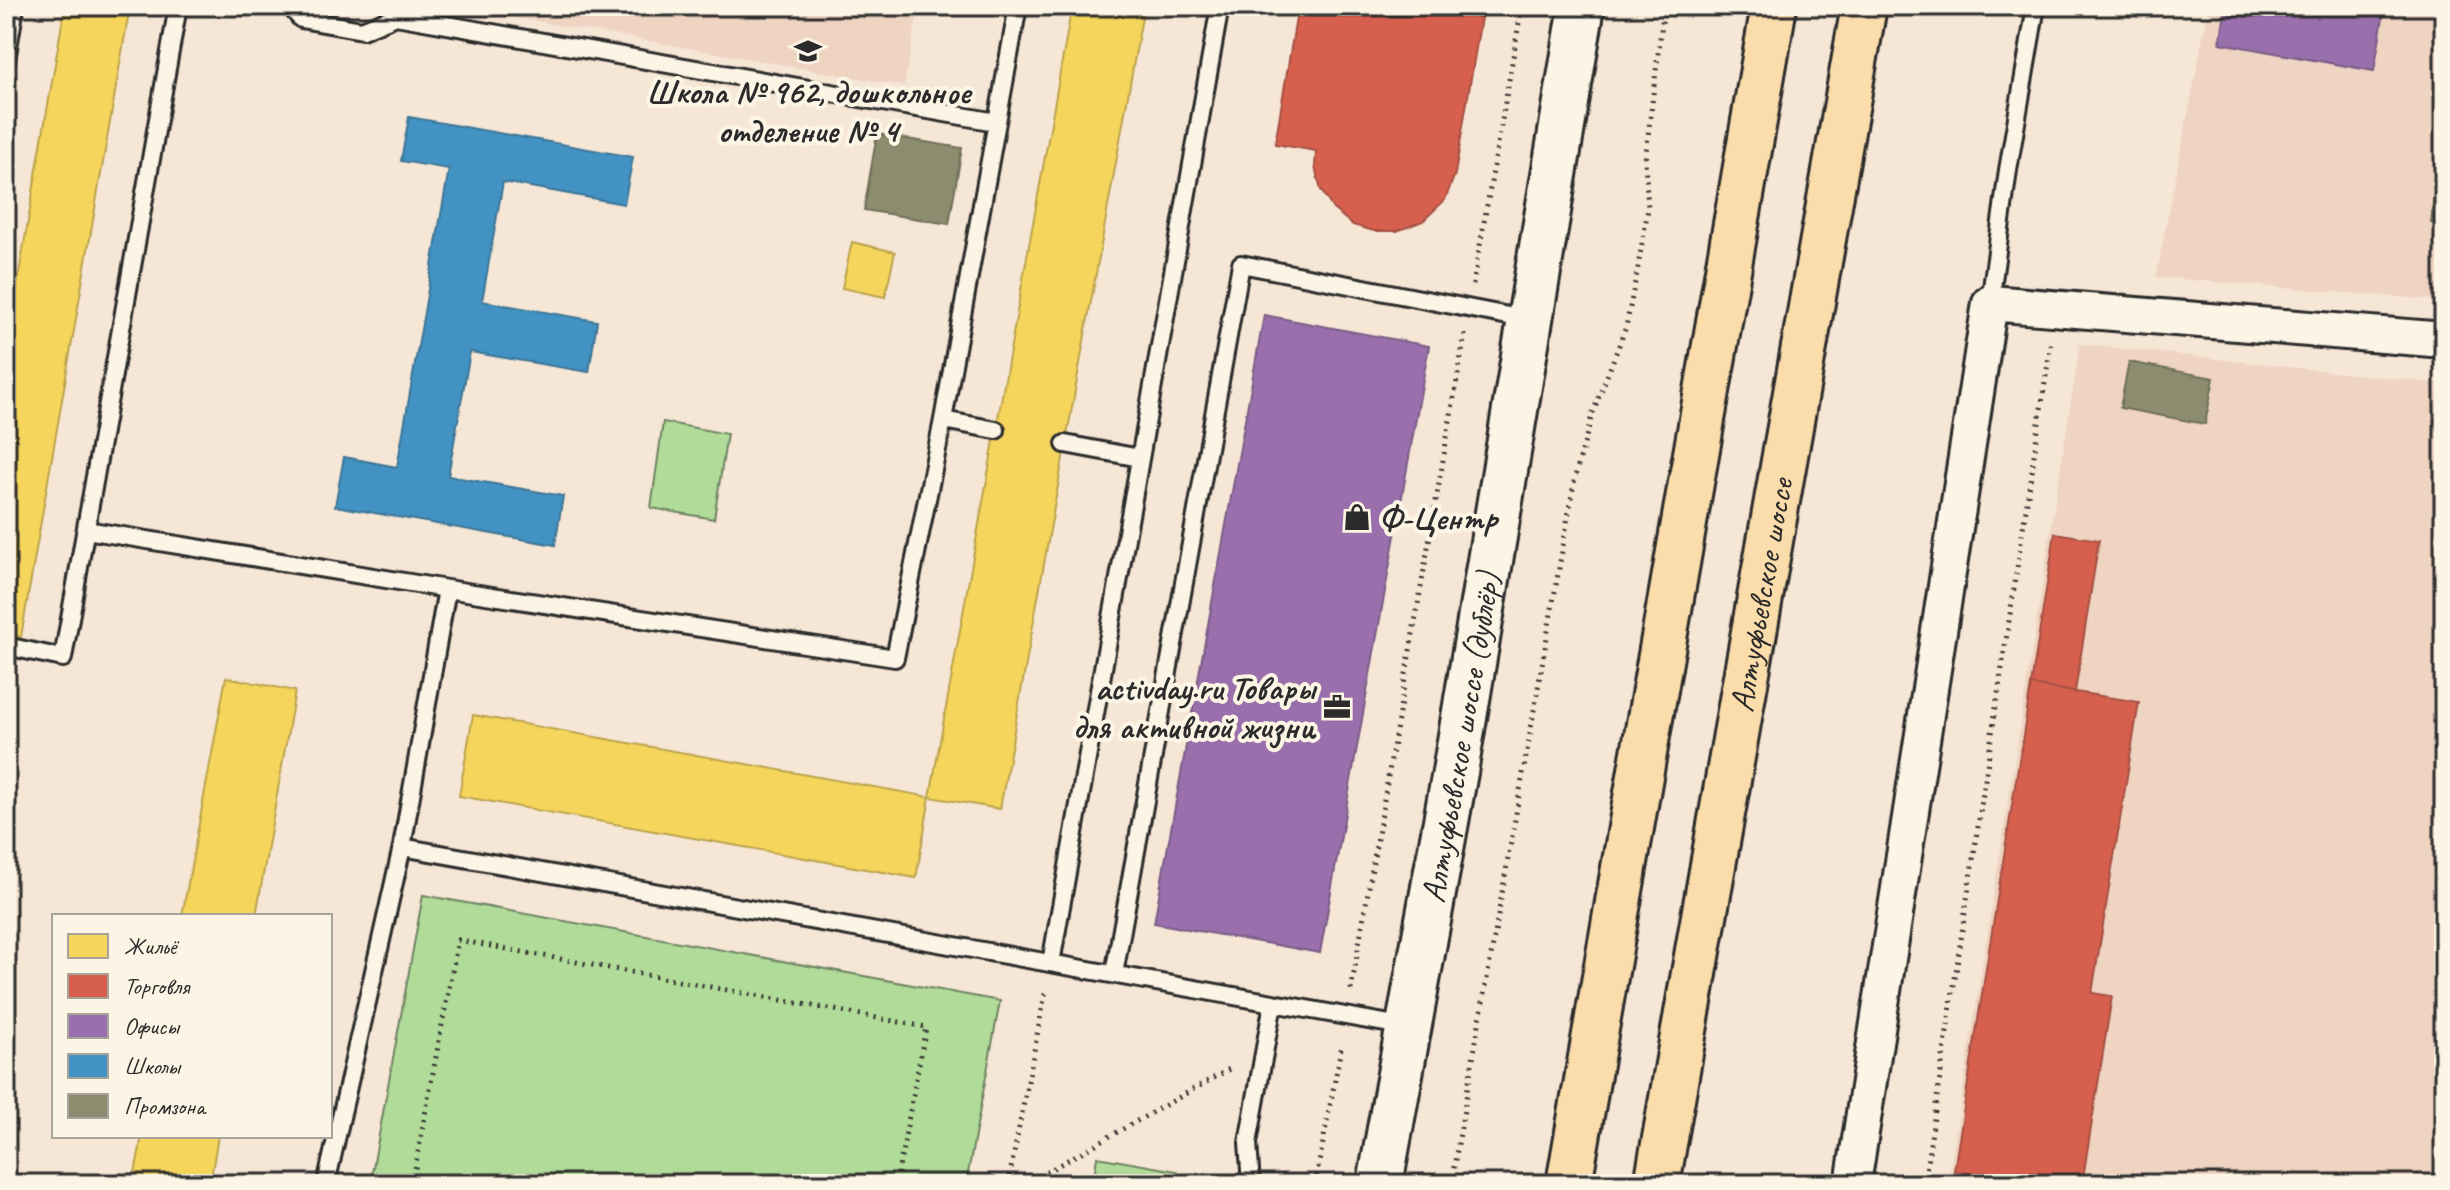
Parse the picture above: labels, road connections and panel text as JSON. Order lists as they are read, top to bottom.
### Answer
{
  "streets": {
    "main road": ["Алтуфьевское шоссе", "Алтуфьевское шоссе (дублёр)"]
  },
  "places": {
    "school or university": ["Школа № 962, дошкольное отделение № 4"],
    "shop": ["Ф-Центр"],
    "office": ["activday.ru Товары для активной жизни"]
  },
  "legend": [
    "Жильё",
    "Торговля",
    "Офисы",
    "Школы",
    "Промзона"
  ]
}
